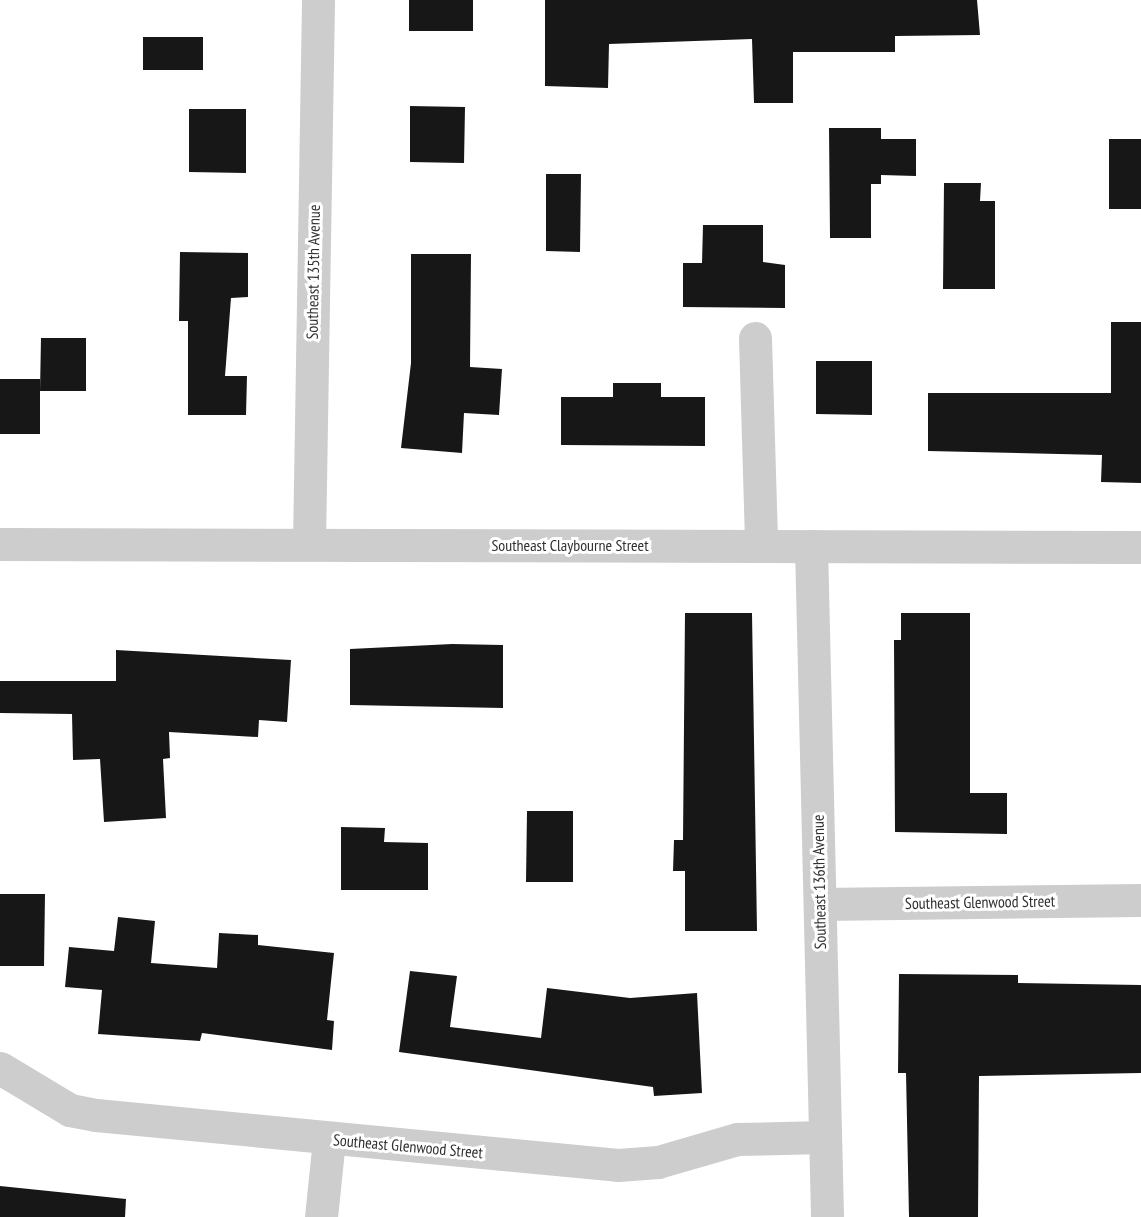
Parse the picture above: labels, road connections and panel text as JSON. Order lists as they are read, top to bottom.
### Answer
{
  "streets": {
    "street": [
      "Southeast 135th Avenue",
      "Southeast Claybourne Street",
      "Southeast 136th Avenue",
      "Southeast Glenwood Street"
    ]
  },
  "crossings": [
    ["Southeast 135th Avenue", "Southeast Claybourne Street"],
    ["Southeast Claybourne Street", "Southeast 136th Avenue"],
    ["Southeast 136th Avenue", "Southeast Glenwood Street"]
  ]
}
